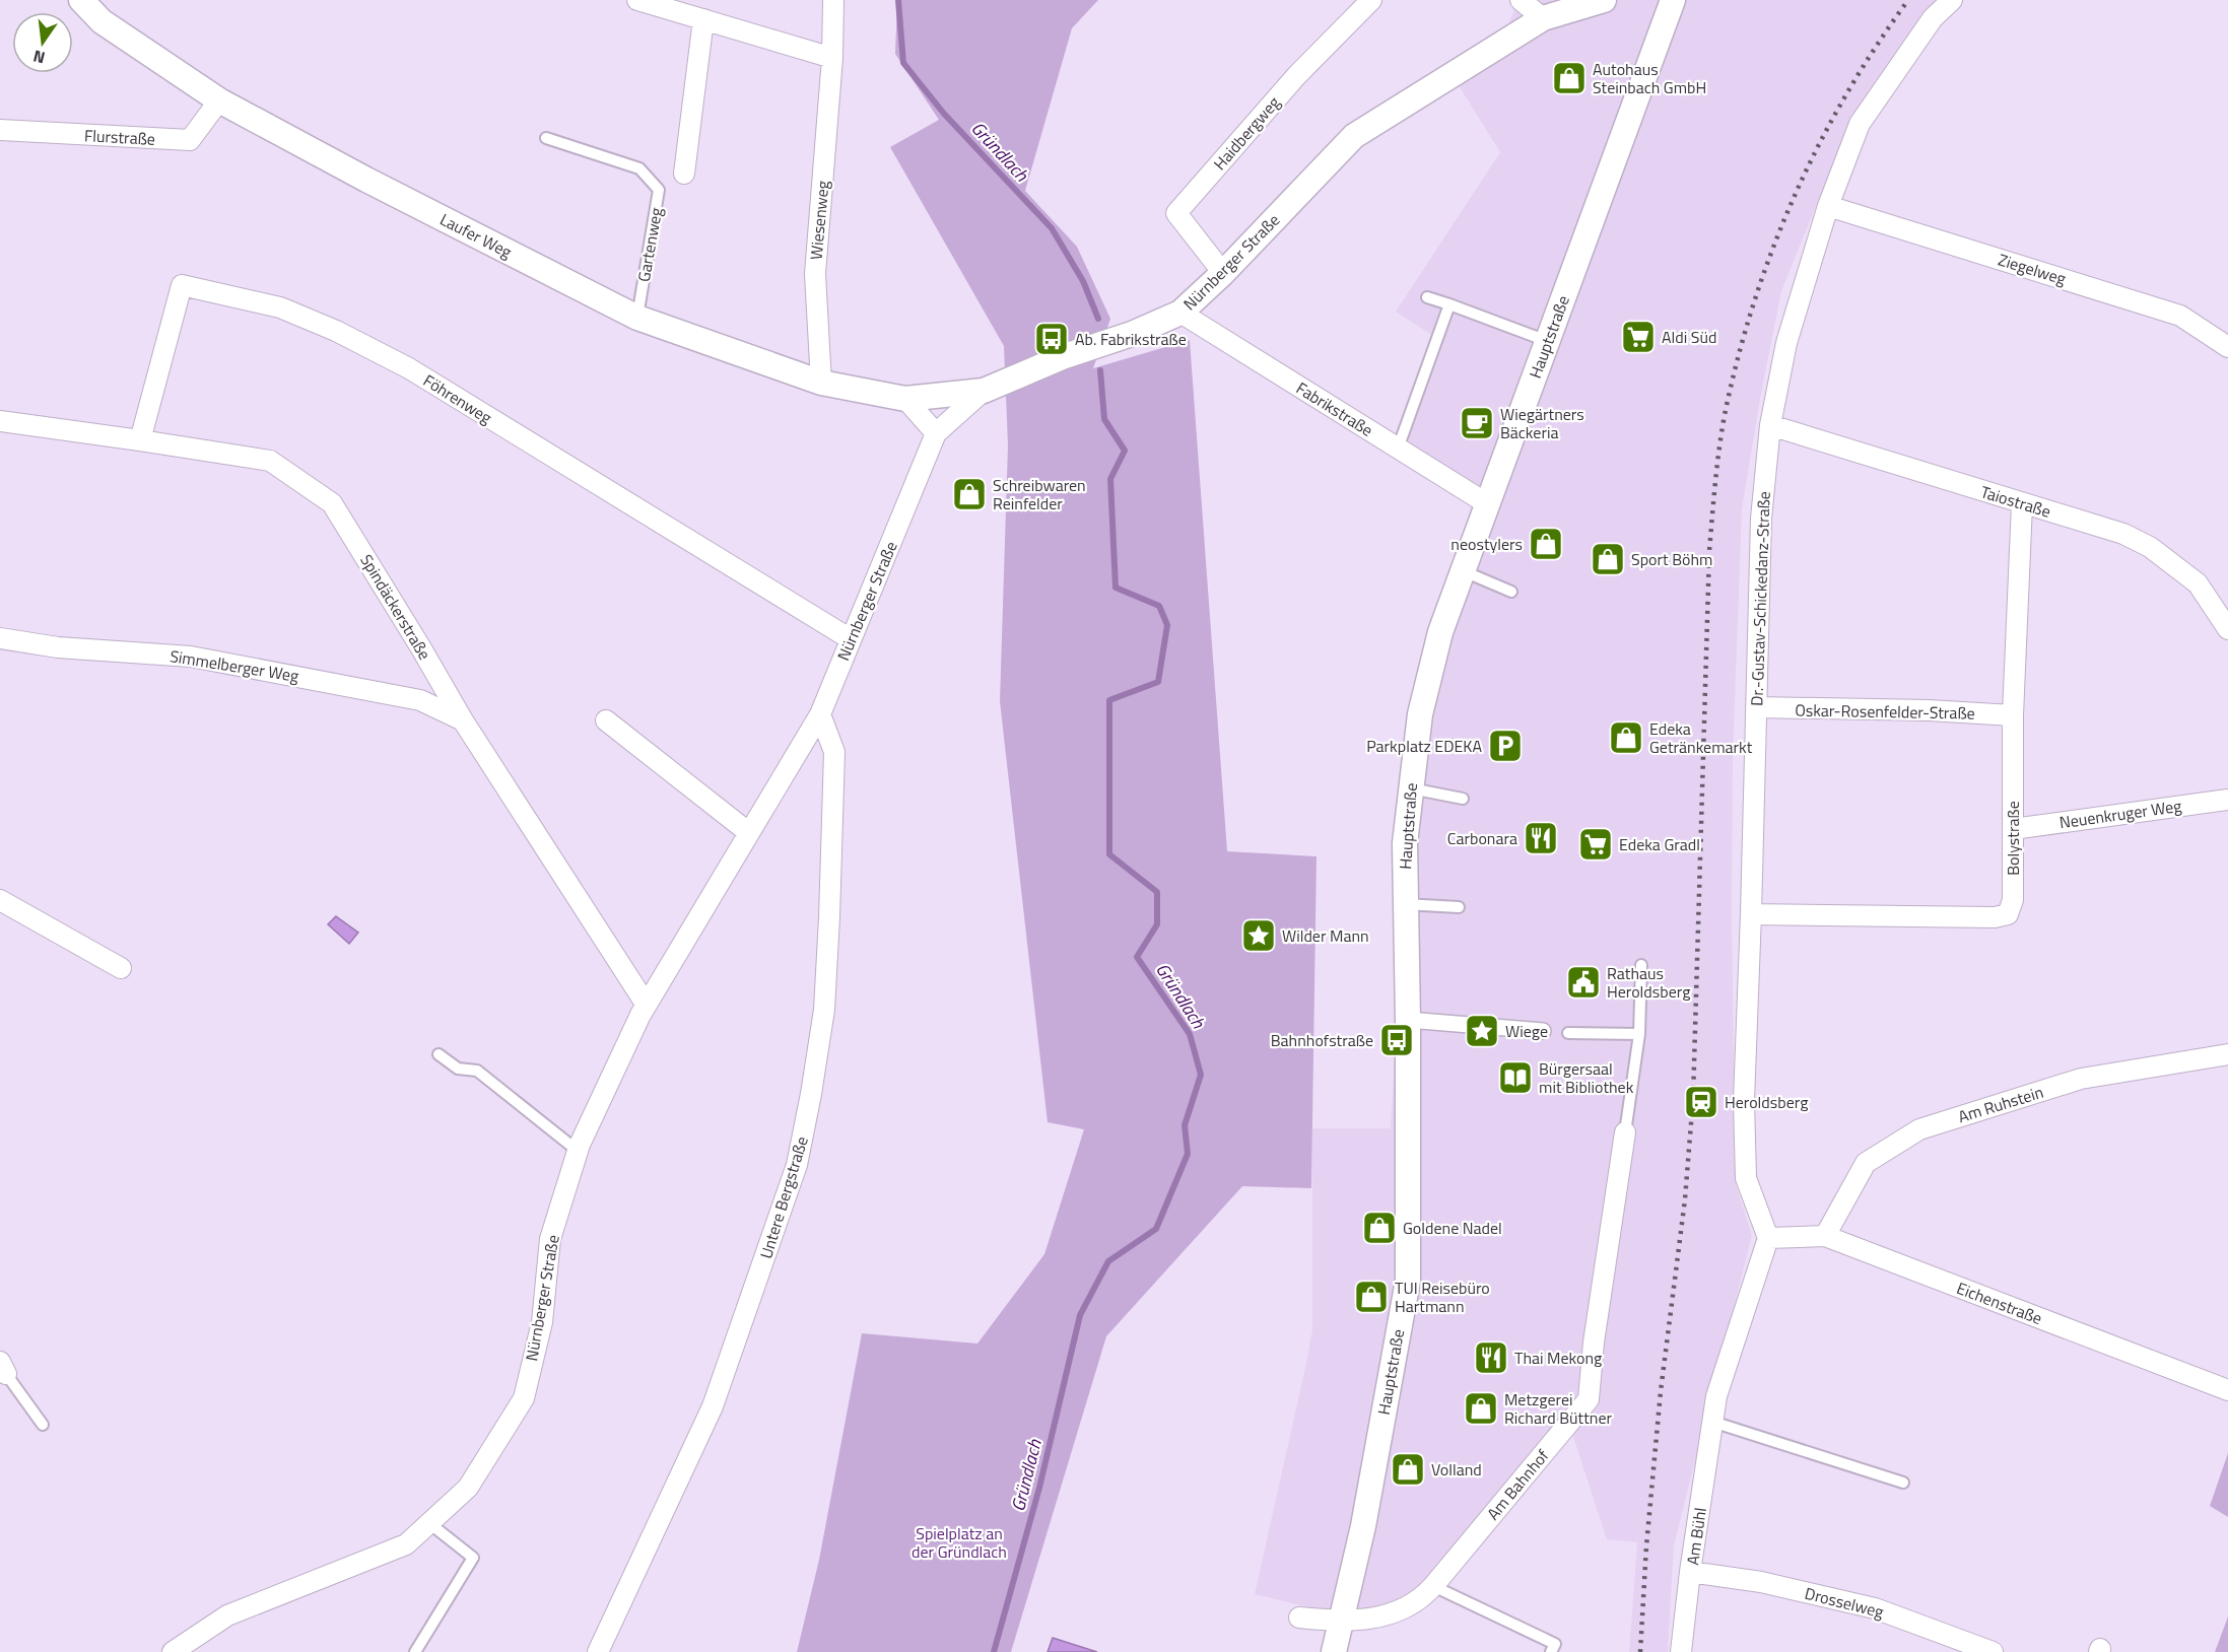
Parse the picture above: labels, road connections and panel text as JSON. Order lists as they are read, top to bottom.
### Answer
{
  "streets": {
    "street": [
      "Haidbergweg",
      "Flurstraße",
      "Wiesenweg",
      "Laufer Weg",
      "Nürnberger Straße",
      "Ziegelweg",
      "Hauptstraße",
      "Föhrenweg",
      "Fabrikstraße",
      "Taiostraße",
      "Dr.-Gustav-Schickedanz-Straße",
      "Spindäckerstraße",
      "Simmelberger Weg",
      "Oskar-Rosenfelder-Straße",
      "Neuenkruger Weg",
      "Bolystraße",
      "Am Ruhstein",
      "Untere Bergstraße",
      "Eichenstraße",
      "Am Bahnhof",
      "Am Bühl",
      "Drosselweg"
    ],
    "lane": ["Gartenweg"]
  },
  "crossings": [
    ["Haidbergweg", "Nürnberger Straße"],
    ["Flurstraße", "Laufer Weg"],
    ["Wiesenweg", "Laufer Weg"],
    ["Laufer Weg", "Gartenweg"],
    ["Laufer Weg", "Nürnberger Straße"],
    ["Nürnberger Straße", "Föhrenweg"],
    ["Nürnberger Straße", "Fabrikstraße"],
    ["Nürnberger Straße", "Spindäckerstraße"],
    ["Nürnberger Straße", "Untere Bergstraße"],
    ["Ziegelweg", "Dr.-Gustav-Schickedanz-Straße"],
    ["Hauptstraße", "Fabrikstraße"],
    ["Hauptstraße", "Am Bahnhof"],
    ["Föhrenweg", "Spindäckerstraße"],
    ["Taiostraße", "Dr.-Gustav-Schickedanz-Straße"],
    ["Taiostraße", "Bolystraße"],
    ["Dr.-Gustav-Schickedanz-Straße", "Oskar-Rosenfelder-Straße"],
    ["Dr.-Gustav-Schickedanz-Straße", "Bolystraße"],
    ["Dr.-Gustav-Schickedanz-Straße", "Eichenstraße"],
    ["Dr.-Gustav-Schickedanz-Straße", "Am Bühl"],
    ["Spindäckerstraße", "Simmelberger Weg"],
    ["Oskar-Rosenfelder-Straße", "Bolystraße"],
    ["Neuenkruger Weg", "Bolystraße"],
    ["Am Ruhstein", "Eichenstraße"],
    ["Eichenstraße", "Am Bühl"],
    ["Am Bühl", "Drosselweg"]
  ],
  "water": ["Gründlach"],
  "parks": ["Spielplatz an der Gründlach"],
  "places": {
    "shop": [
      "Autohaus Steinbach GmbH",
      "Schreibwaren Reinfelder",
      "neostylers",
      "Sport Böhm",
      "Edeka Getränkemarkt",
      "Goldene Nadel",
      "TUI Reisebüro Hartmann",
      "Metzgerei Richard Büttner",
      "Volland"
    ],
    "supermarket": ["Aldi Süd", "Edeka Gradl"],
    "bus stop": ["Ab. Fabrikstraße", "Bahnhofstraße"],
    "cafe": ["Wiegärtners Bäckeria"],
    "parking": ["Parkplatz EDEKA"],
    "restaurant": ["Carbonara", "Thai Mekong"],
    "place": ["Wilder Mann", "Wiege"],
    "public building": ["Rathaus Heroldsberg"],
    "library": ["Bürgersaal mit Bibliothek"],
    "station": ["Heroldsberg"]
  },
  "north": "bottom"
}
